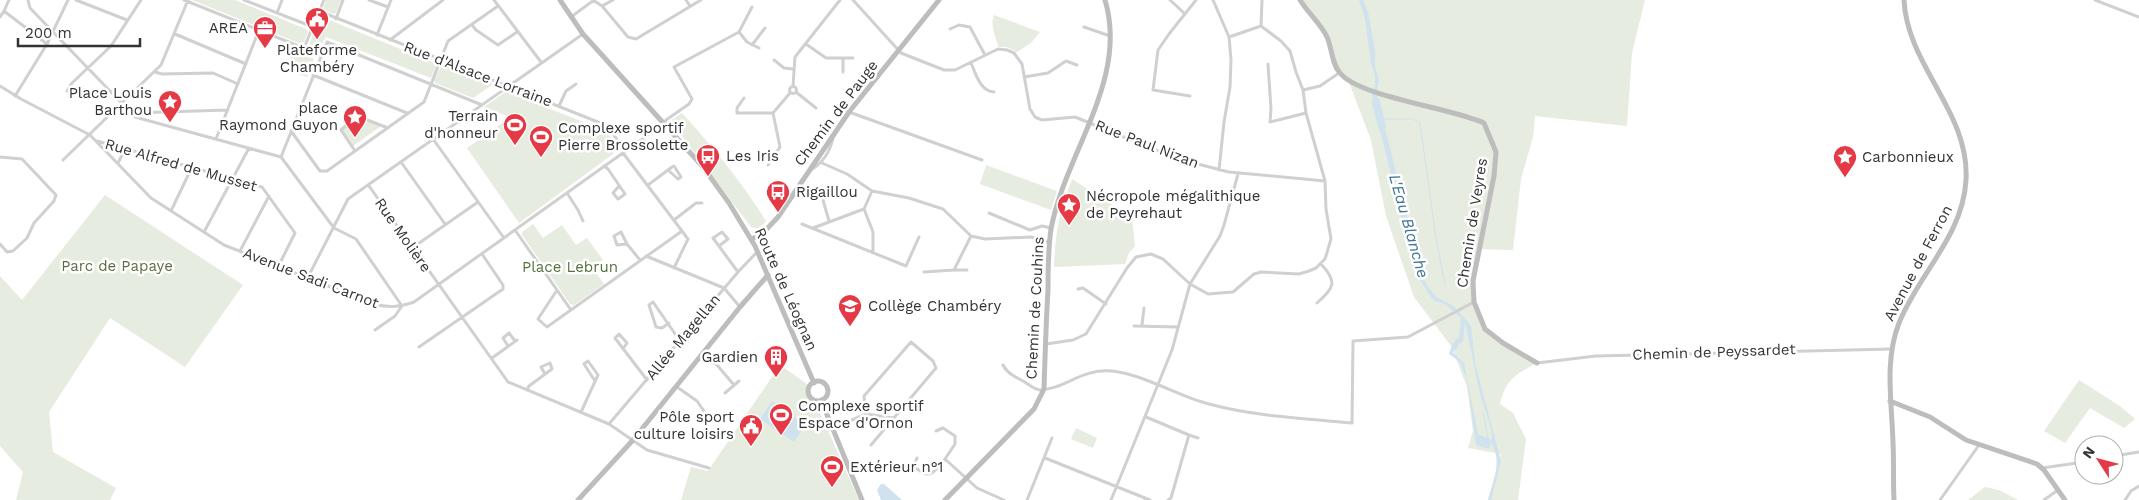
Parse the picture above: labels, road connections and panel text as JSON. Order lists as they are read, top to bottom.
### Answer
{
  "streets": {
    "street": [
      "Rue d'Alsace Lorraine",
      "Chemin de Pauge",
      "Rue Paul Nizan",
      "Rue Alfred de Musset",
      "Chemin de Veyres",
      "Rue Molière",
      "Avenue de Ferron",
      "Avenue Sadi Carnot",
      "Route de Léognan",
      "Chemin de Couhins",
      "Allée Magellan",
      "Chemin de Peyssardet"
    ]
  },
  "crossings": [
    ["Rue d'Alsace Lorraine", "Avenue Sadi Carnot"],
    ["Chemin de Pauge", "Route de Léognan"],
    ["Rue Paul Nizan", "Chemin de Couhins"],
    ["Rue Alfred de Musset", "Avenue Sadi Carnot"],
    ["Chemin de Veyres", "Chemin de Peyssardet"],
    ["Rue Molière", "Avenue Sadi Carnot"],
    ["Avenue de Ferron", "Chemin de Peyssardet"],
    ["Avenue Sadi Carnot", "Route de Léognan"],
    ["Route de Léognan", "Allée Magellan"]
  ],
  "water": ["L'Eau Blanche"],
  "parks": ["Parc de Papaye", "Place Lebrun"],
  "places": {
    "public building": ["Plateforme Chambéry", "Pôle sport culture loisirs"],
    "office": ["AREA"],
    "place": [
      "Place Louis Barthou",
      "place Raymond Guyon",
      "Carbonnieux",
      "Nécropole mégalithique de Peyrehaut"
    ],
    "sports": [
      "Terrain d'honneur",
      "Complexe sportif Pierre Brossolette",
      "Complexe sportif Espace d'Ornon",
      "Extérieur n°1"
    ],
    "bus stop": ["Les Iris", "Rigaillou"],
    "school or university": ["Collège Chambéry"],
    "building": ["Gardien"]
  },
  "scale_bar": "200 m",
  "north": "top left"
}
